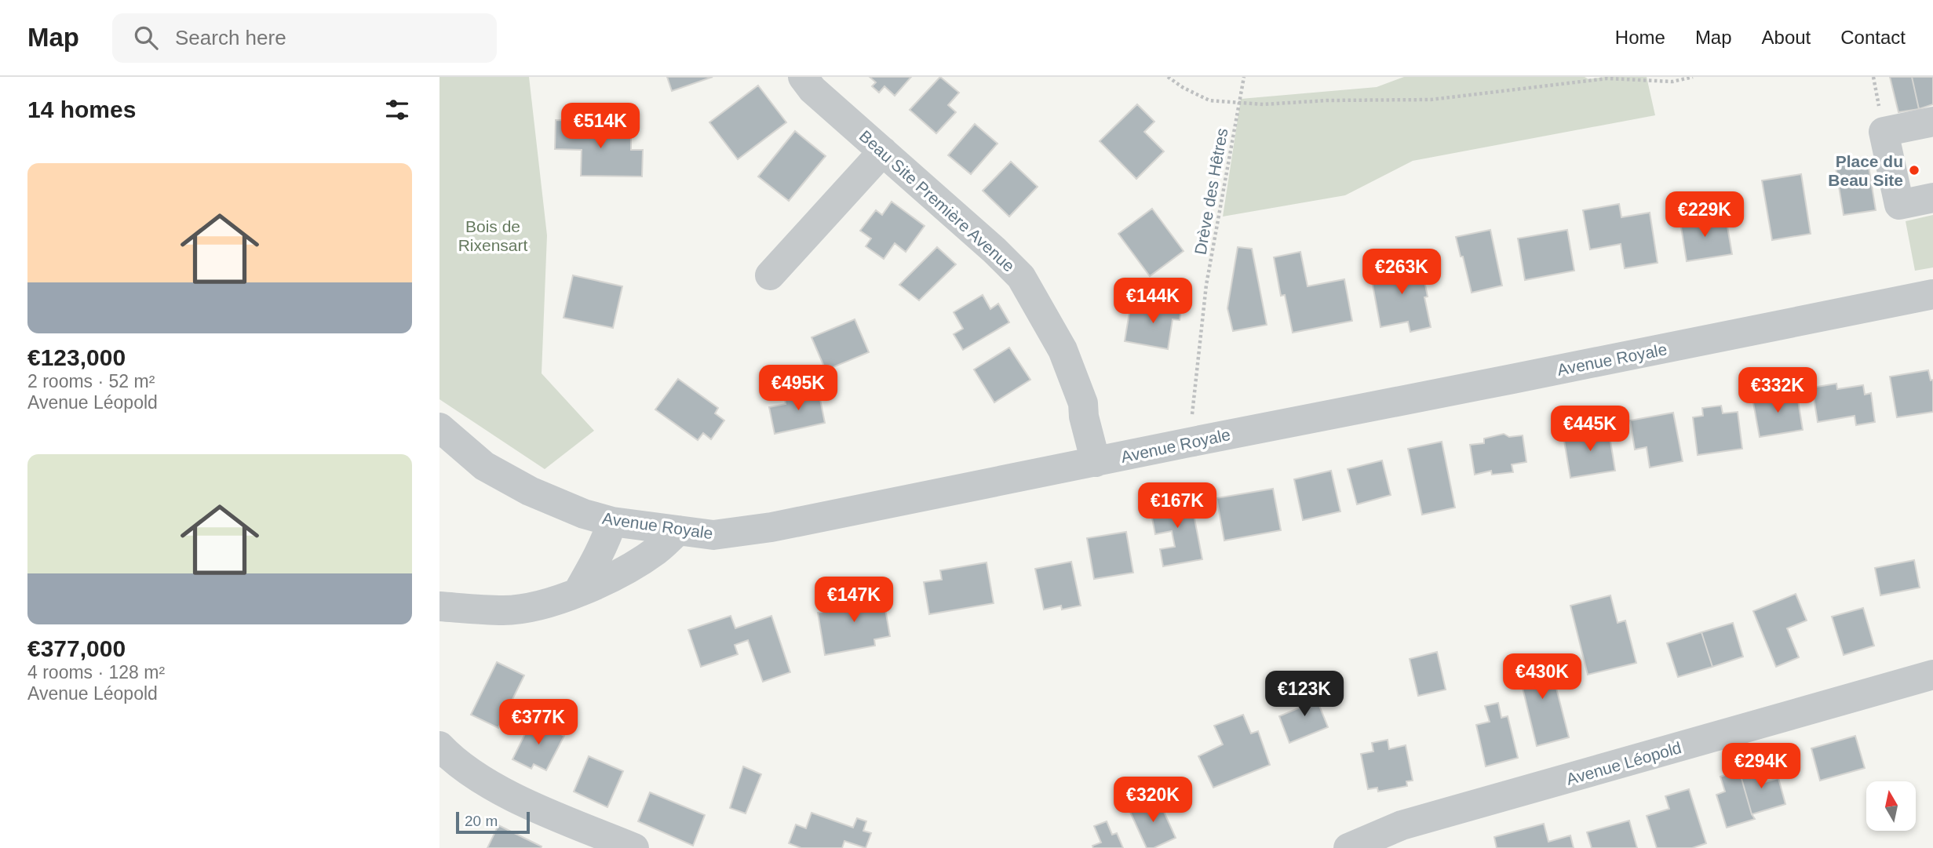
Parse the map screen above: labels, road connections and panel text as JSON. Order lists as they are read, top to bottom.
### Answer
{
  "streets": {
    "street": ["Beau Site Première Avenue", "Avenue Royale", "Avenue Léopold"],
    "path": ["Drève des Hêtres"]
  },
  "crossings": [
    ["Drève des Hêtres", "Avenue Royale"],
    ["Beau Site Première Avenue", "Avenue Royale"]
  ],
  "parks": ["Bois de Rixensart"],
  "places": ["Place du Beau Site"],
  "scale_bar": "20 m",
  "north": "top",
  "page": {
    "header": "Map",
    "search": "Search here",
    "nav": [
      "Home",
      "Map",
      "About",
      "Contact"
    ],
    "heading": "14 homes",
    "price": [
      "€514K",
      "€229K",
      "€263K",
      "€144K",
      "€495K",
      "€332K",
      "€445K",
      "€167K",
      "€147K",
      "€430K",
      "€123K",
      "€377K",
      "€294K",
      "€320K"
    ],
    "list": [
      {
        "name": "€123,000",
        "note": "2 rooms · 52 m² · Avenue Léopold"
      },
      {
        "name": "€377,000",
        "note": "4 rooms · 128 m² · Avenue Léopold"
      }
    ],
    "scale": "20 m"
  }
}
